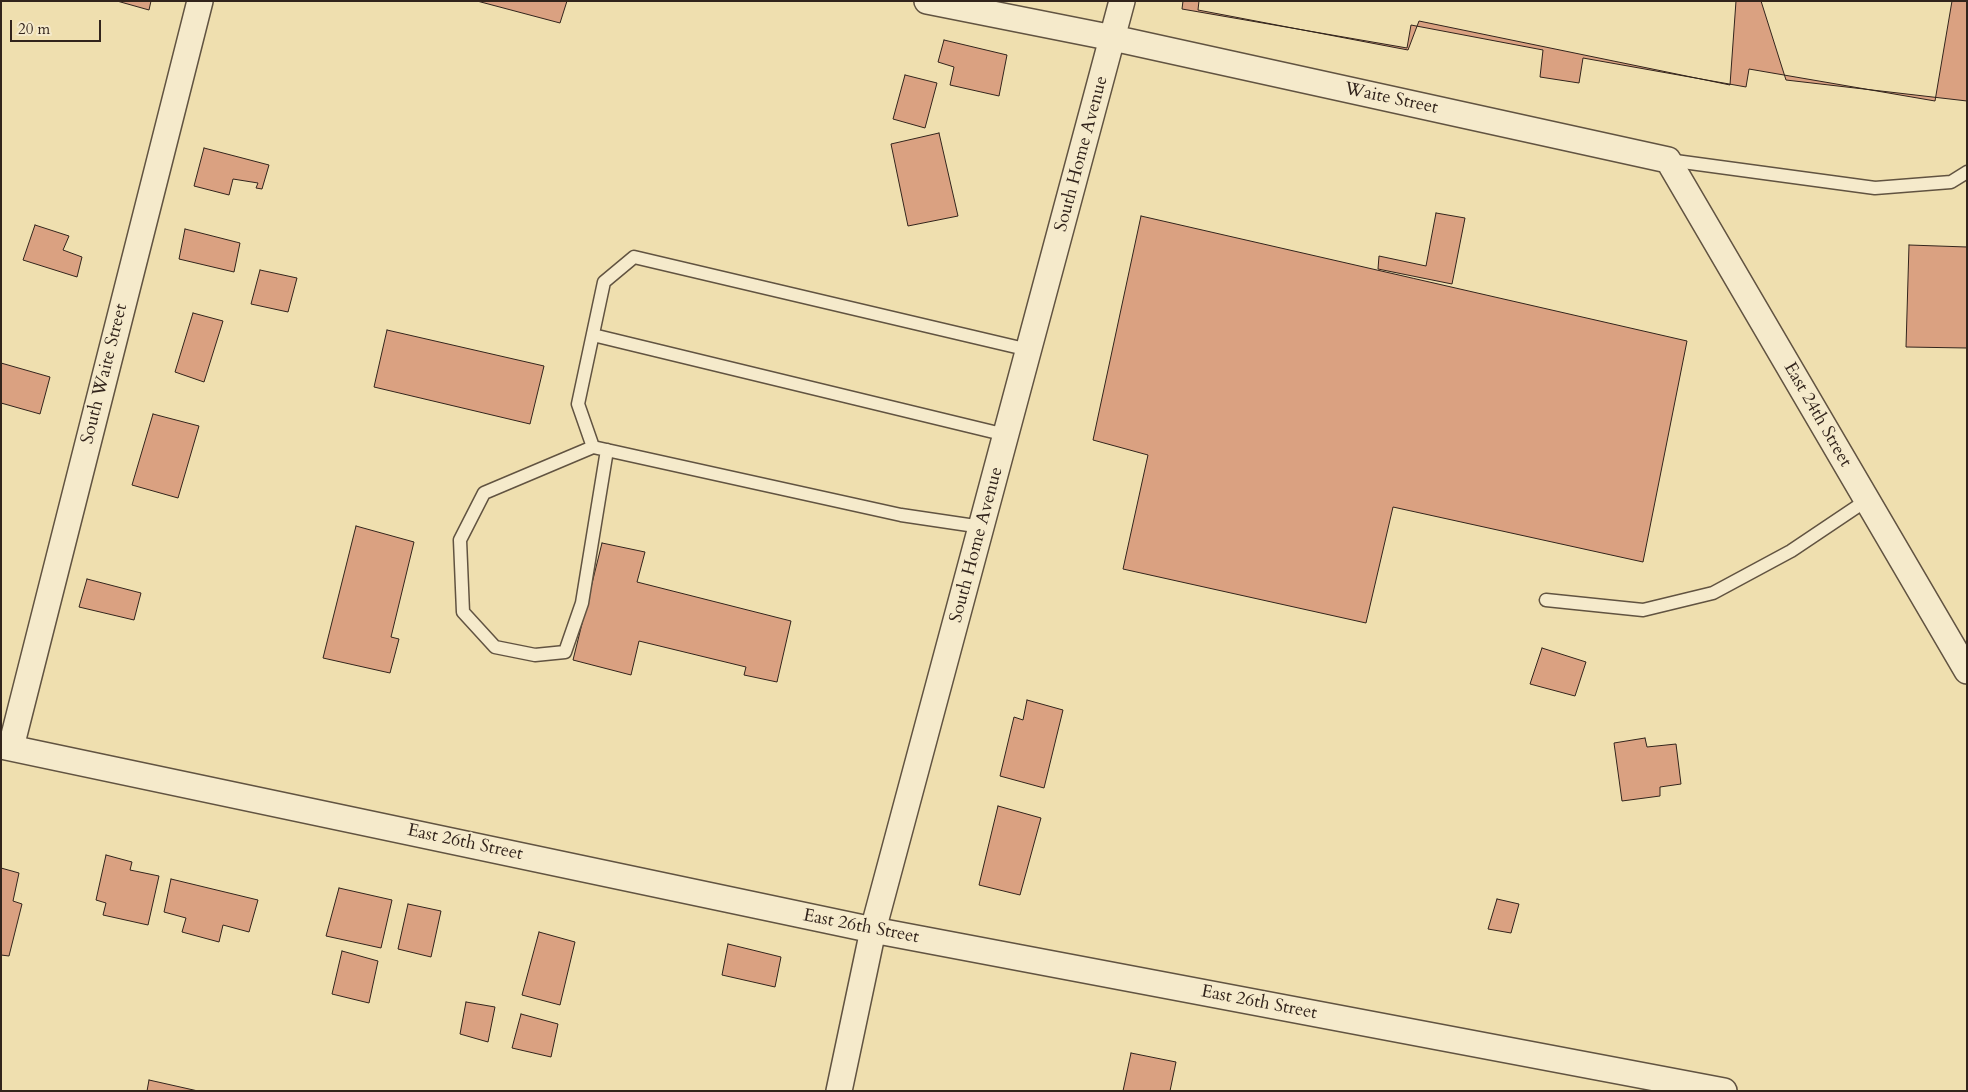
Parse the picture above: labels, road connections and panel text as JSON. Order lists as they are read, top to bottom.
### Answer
{
  "streets": {
    "street": [
      "Waite Street",
      "South Home Avenue",
      "South Waite Street",
      "East 24th Street",
      "East 26th Street"
    ]
  },
  "crossings": [
    ["Waite Street", "South Home Avenue"],
    ["Waite Street", "East 24th Street"],
    ["South Home Avenue", "East 26th Street"],
    ["South Waite Street", "East 26th Street"]
  ],
  "scale_bar": "20 m"
}
